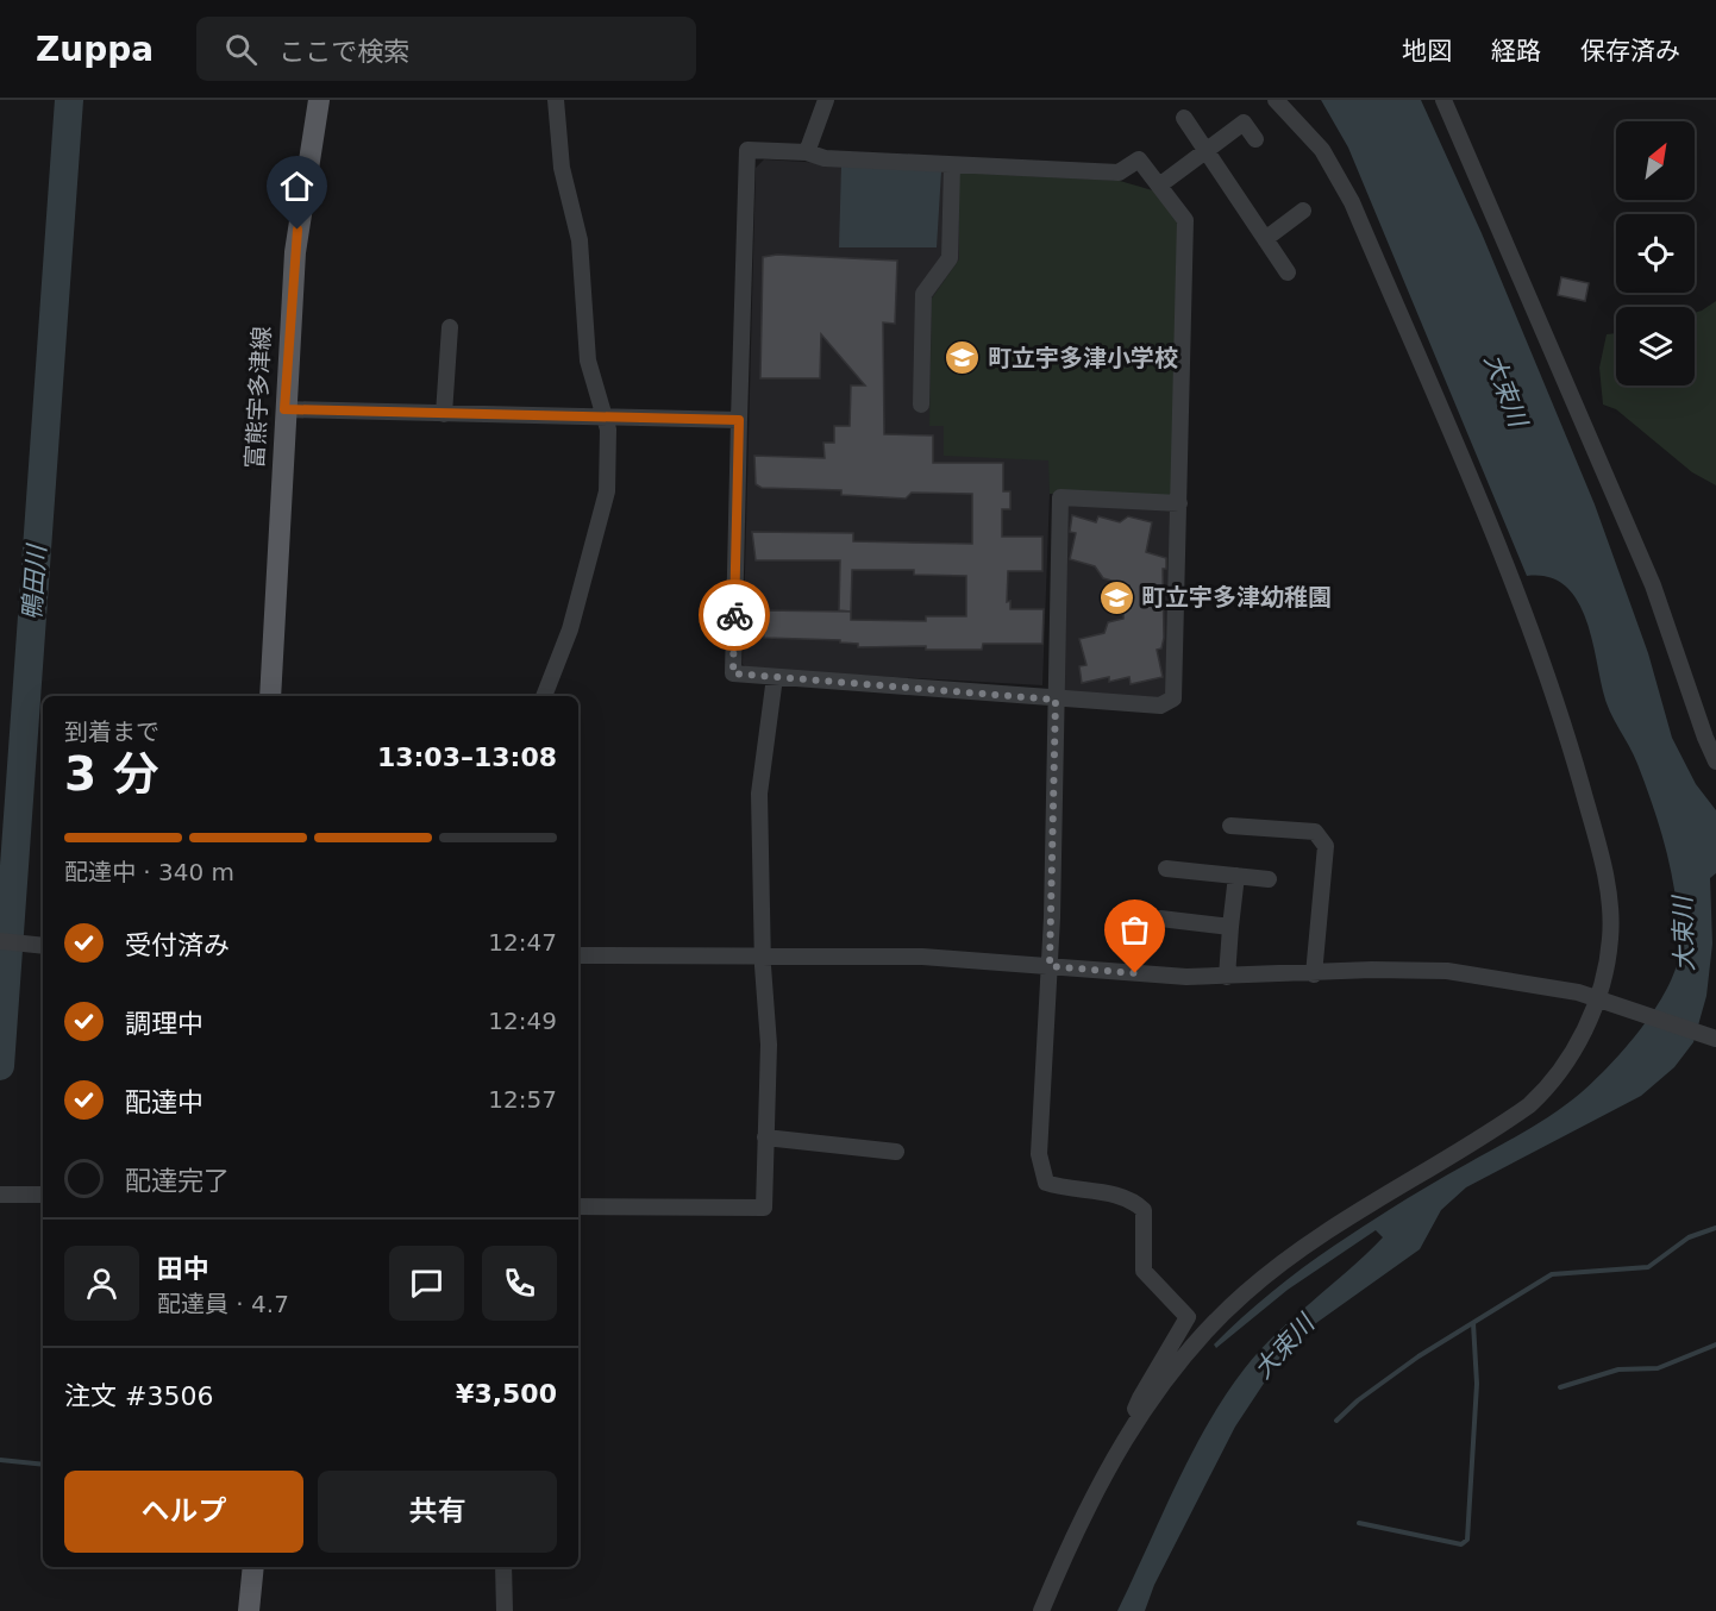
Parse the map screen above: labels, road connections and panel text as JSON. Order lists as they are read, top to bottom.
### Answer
{
  "streets": {
    "main road": ["富熊宇多津線"]
  },
  "water": ["大束川", "鴨田川"],
  "places": {
    "school or university": ["町立宇多津小学校", "町立宇多津幼稚園"]
  },
  "north": "top right",
  "page": {
    "header": "Zuppa",
    "search": "ここで検索",
    "nav": ["地図", "経路", "保存済み"],
    "heading": ["3 分", "到着まで", "13:03–13:08"],
    "panel": [
      "田中",
      "配達員 · 4.7",
      "注文 #3506",
      "¥3,500"
    ],
    "bar": "配達中 · 340 m",
    "list": [
      ["受付済み", "12:47"],
      ["調理中", "12:49"],
      ["配達中", "12:57"],
      "配達完了"
    ],
    "buttons": ["ヘルプ", "共有"]
  }
}
